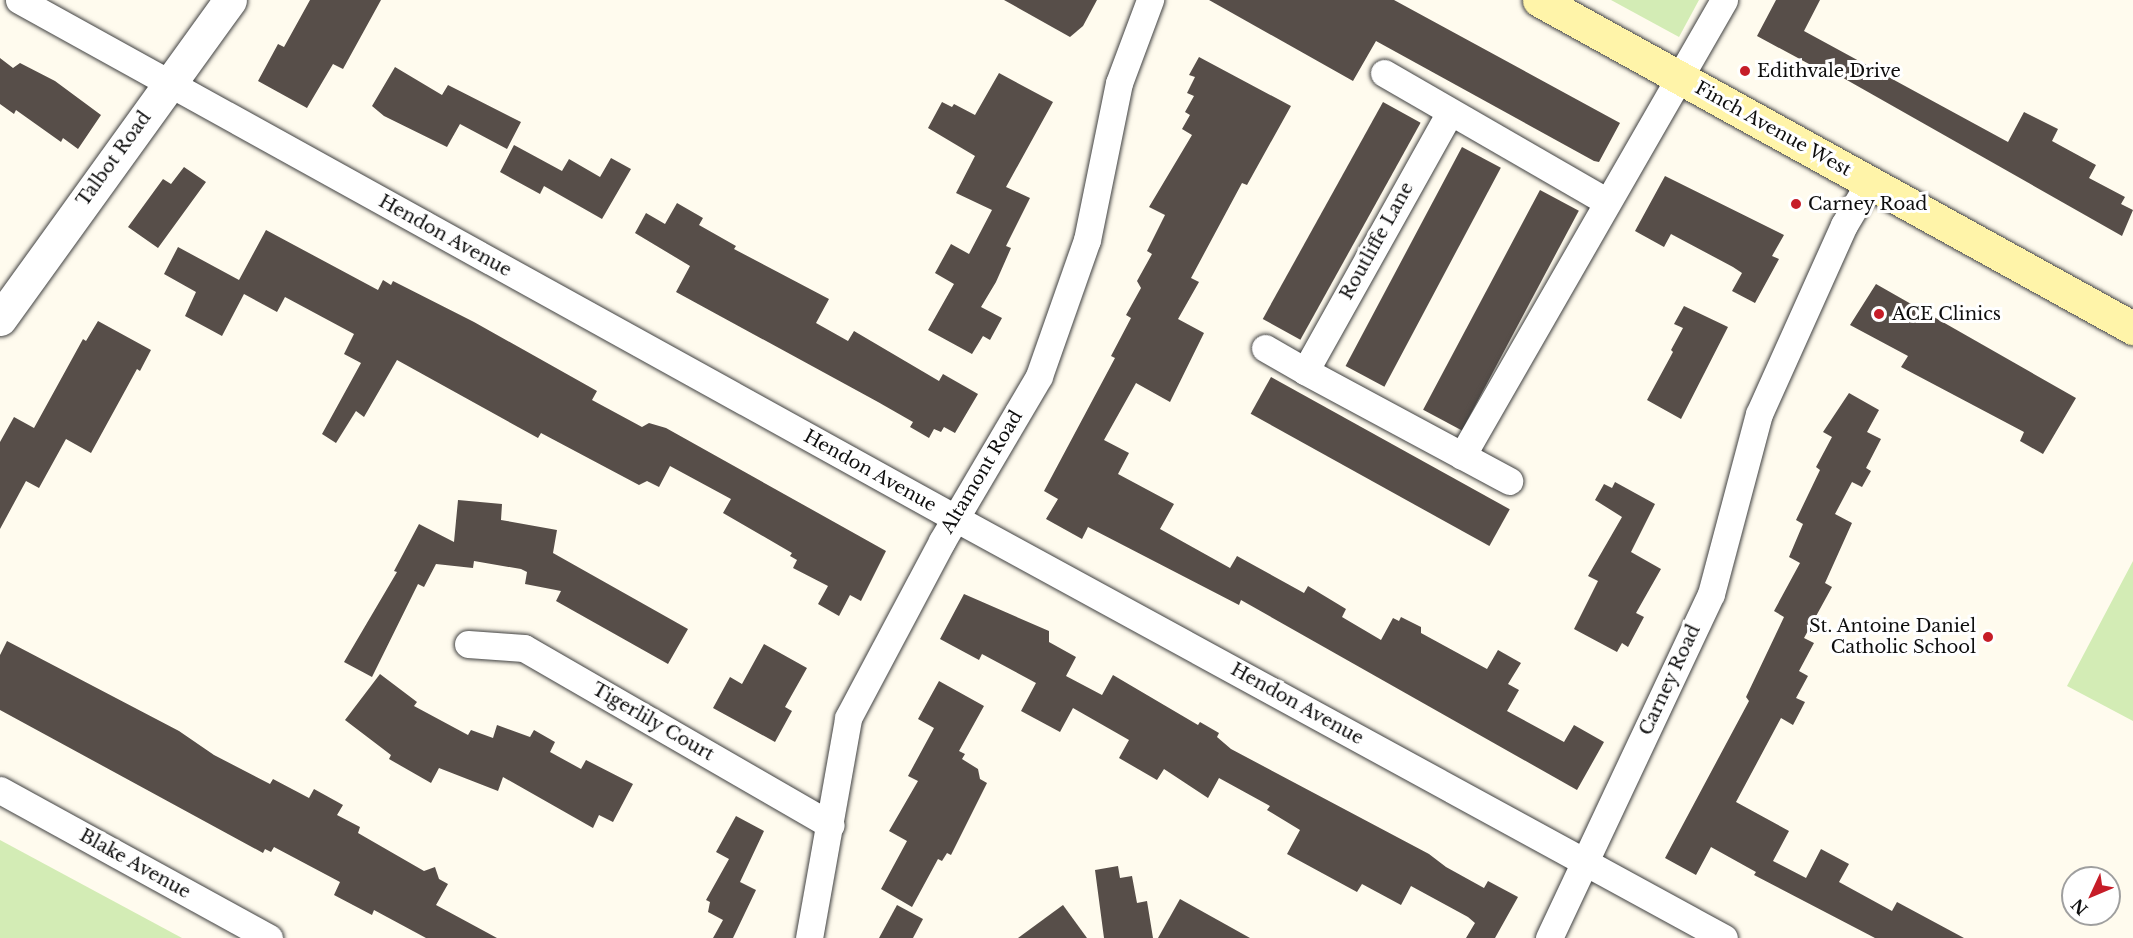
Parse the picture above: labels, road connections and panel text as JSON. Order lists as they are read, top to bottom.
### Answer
{
  "streets": {
    "main road": ["Finch Avenue West"],
    "street": [
      "Talbot Road",
      "Hendon Avenue",
      "Routliffe Lane",
      "Altamont Road",
      "Carney Road",
      "Tigerlily Court",
      "Blake Avenue"
    ]
  },
  "crossings": [
    ["Finch Avenue West", "Carney Road"],
    ["Talbot Road", "Hendon Avenue"],
    ["Hendon Avenue", "Altamont Road"],
    ["Hendon Avenue", "Carney Road"],
    ["Altamont Road", "Tigerlily Court"]
  ],
  "places": [
    "Edithvale Drive",
    "Carney Road",
    "ACE Clinics",
    "St. Antoine Daniel Catholic School"
  ],
  "north": "bottom left"
}
